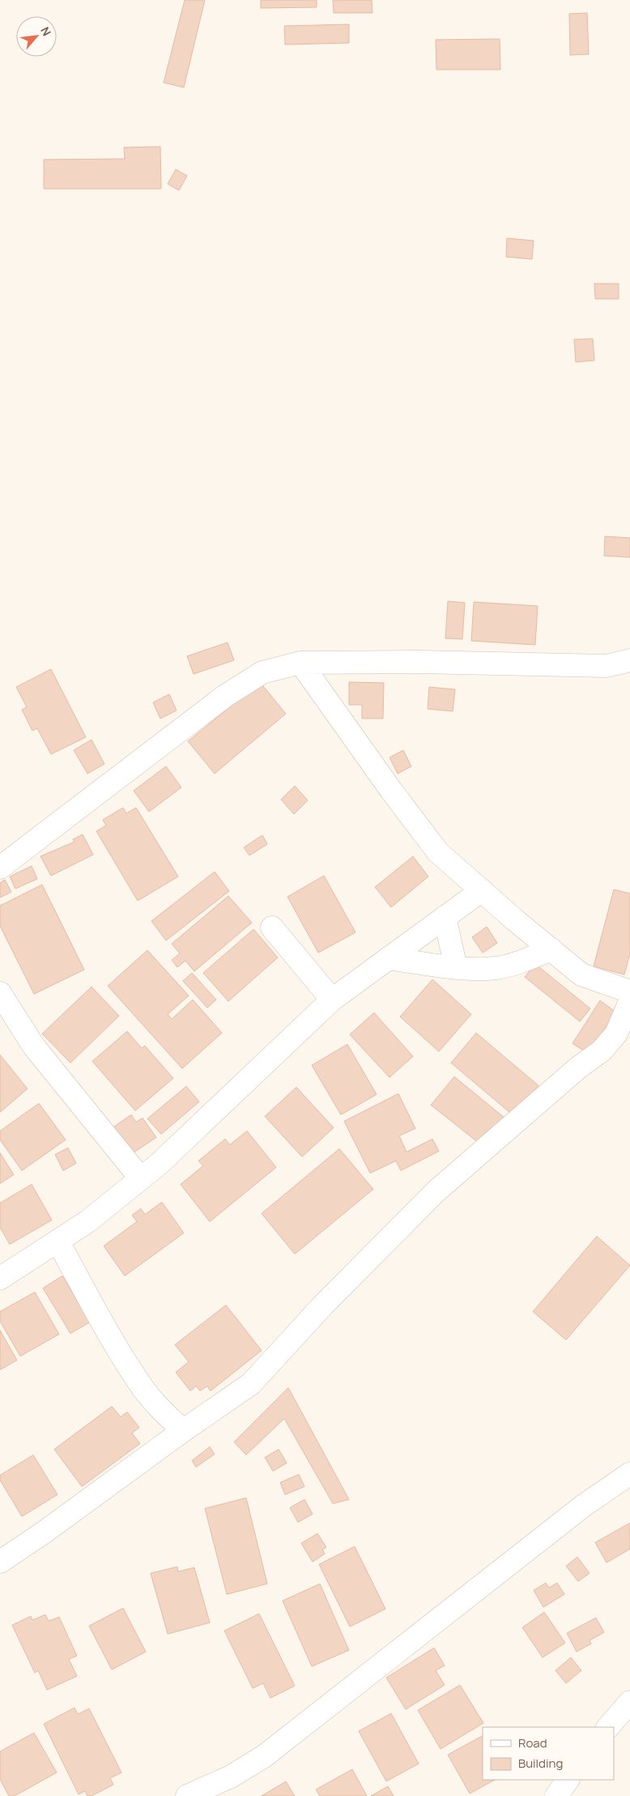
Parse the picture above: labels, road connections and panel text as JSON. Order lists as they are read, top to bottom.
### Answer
{
  "legend": ["Road", "Building"],
  "north": "top right"
}
